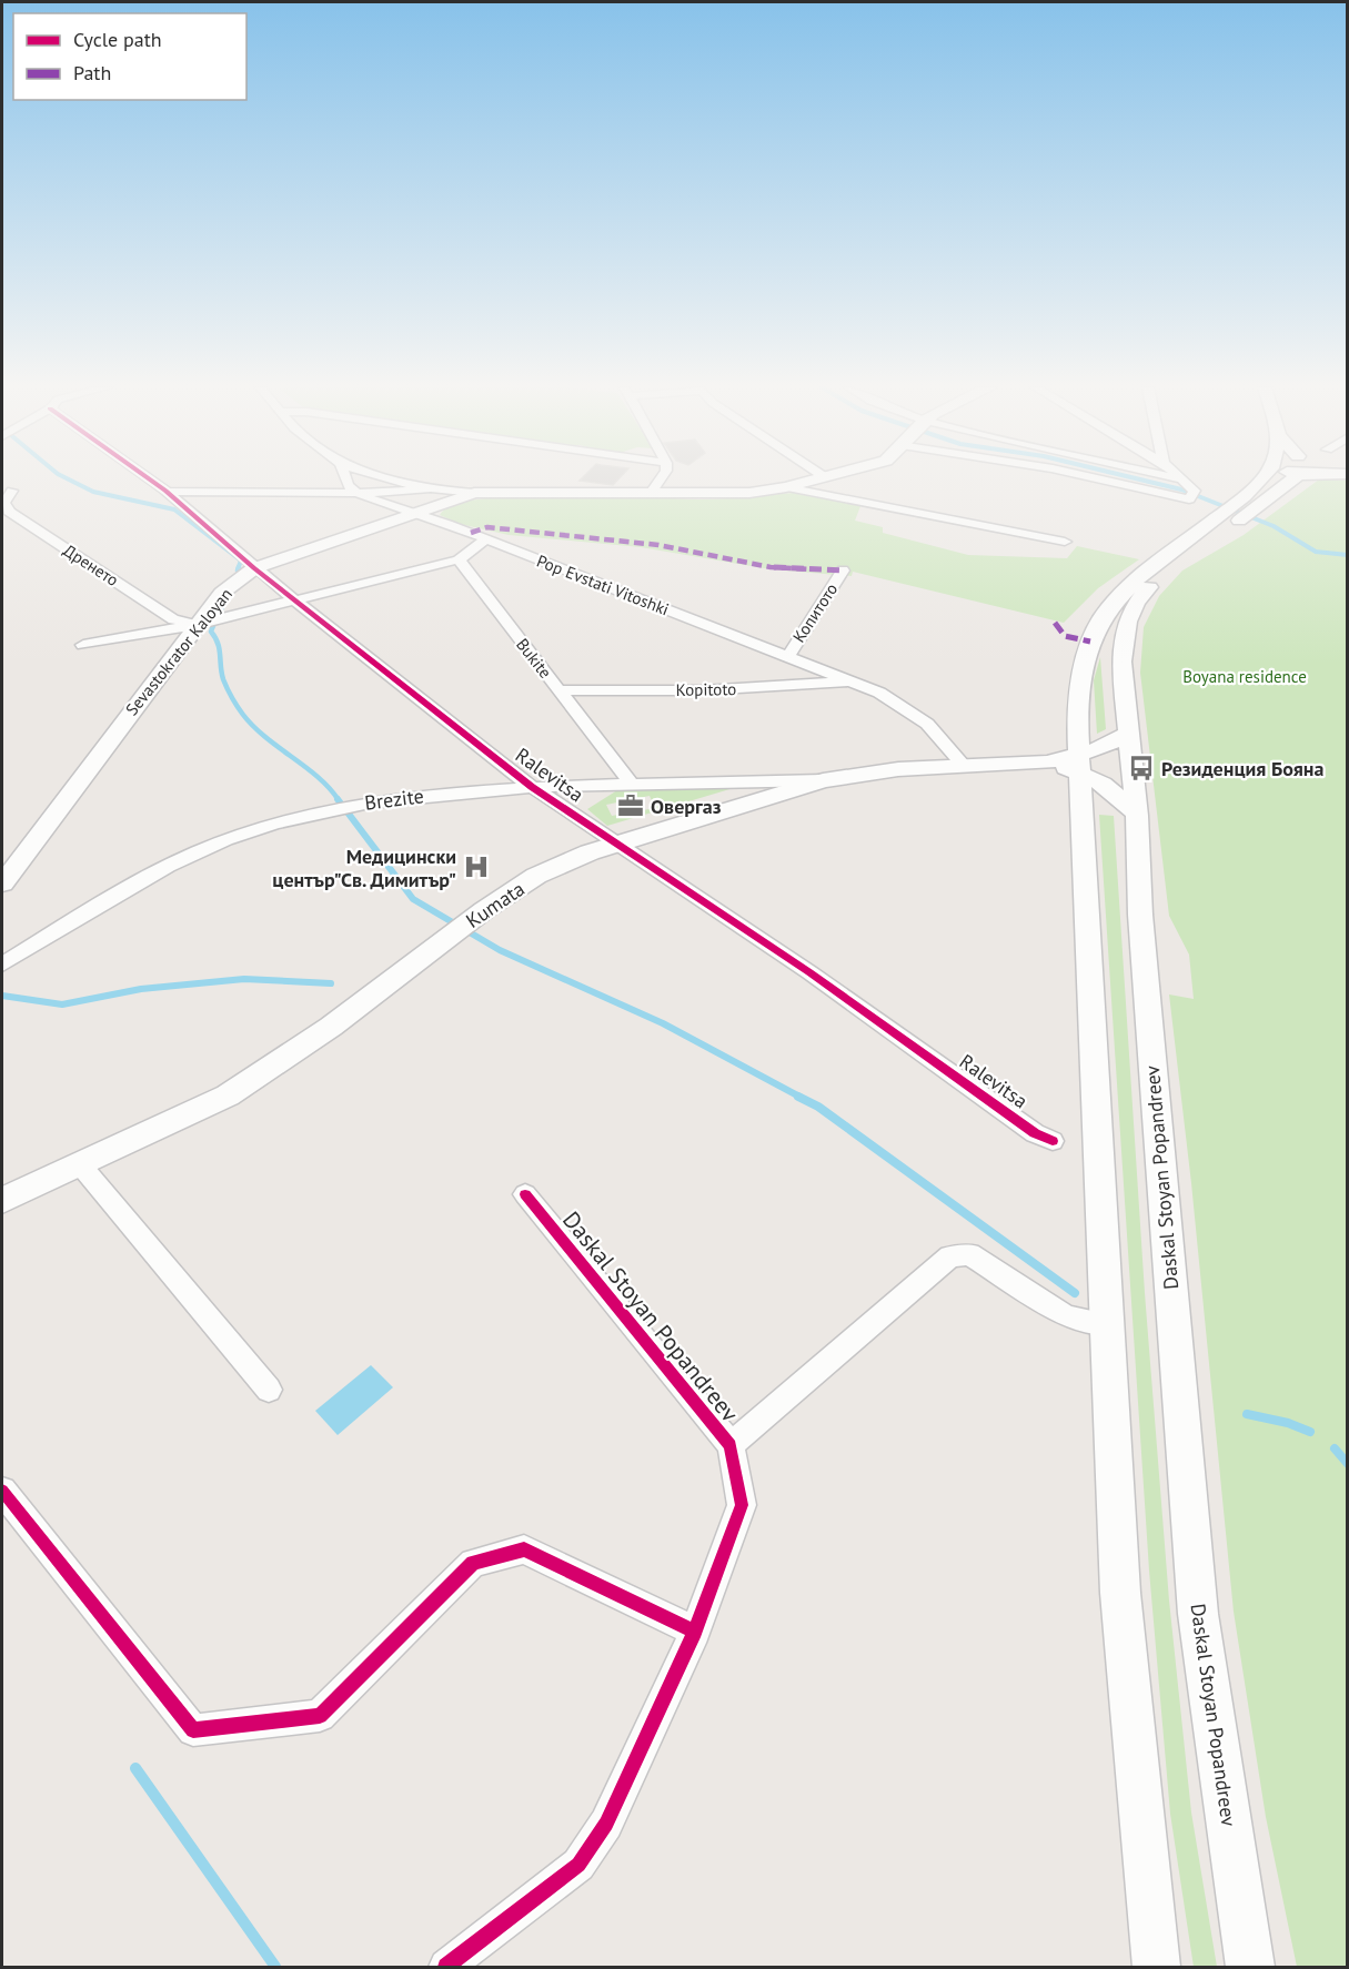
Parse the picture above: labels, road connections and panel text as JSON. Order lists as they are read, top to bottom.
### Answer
{
  "streets": {
    "main road": ["Sevastokrator Kaloyan", "Kumata", "Daskal Stoyan Popandreev"],
    "street": [
      "Дренето",
      "Pop Evstati Vitoshki",
      "Копитото",
      "Bukite",
      "Kopitoto",
      "Ralevitsa",
      "Brezite"
    ]
  },
  "crossings": [
    ["Дренето", "Sevastokrator Kaloyan"],
    ["Pop Evstati Vitoshki", "Копитото"],
    ["Pop Evstati Vitoshki", "Sevastokrator Kaloyan"],
    ["Pop Evstati Vitoshki", "Kopitoto"],
    ["Pop Evstati Vitoshki", "Kumata"],
    ["Sevastokrator Kaloyan", "Ralevitsa"],
    ["Bukite", "Kopitoto"],
    ["Bukite", "Brezite"],
    ["Ralevitsa", "Brezite"],
    ["Ralevitsa", "Kumata"],
    ["Brezite", "Kumata"],
    ["Kumata", "Daskal Stoyan Popandreev"]
  ],
  "parks": ["Boyana residence"],
  "places": {
    "bus stop": ["Резиденция Бояна"],
    "office": ["Овергаз"],
    "hospital": ["Медицински център\"Св. Димитър\""]
  },
  "legend": ["Cycle path", "Path"]
}
